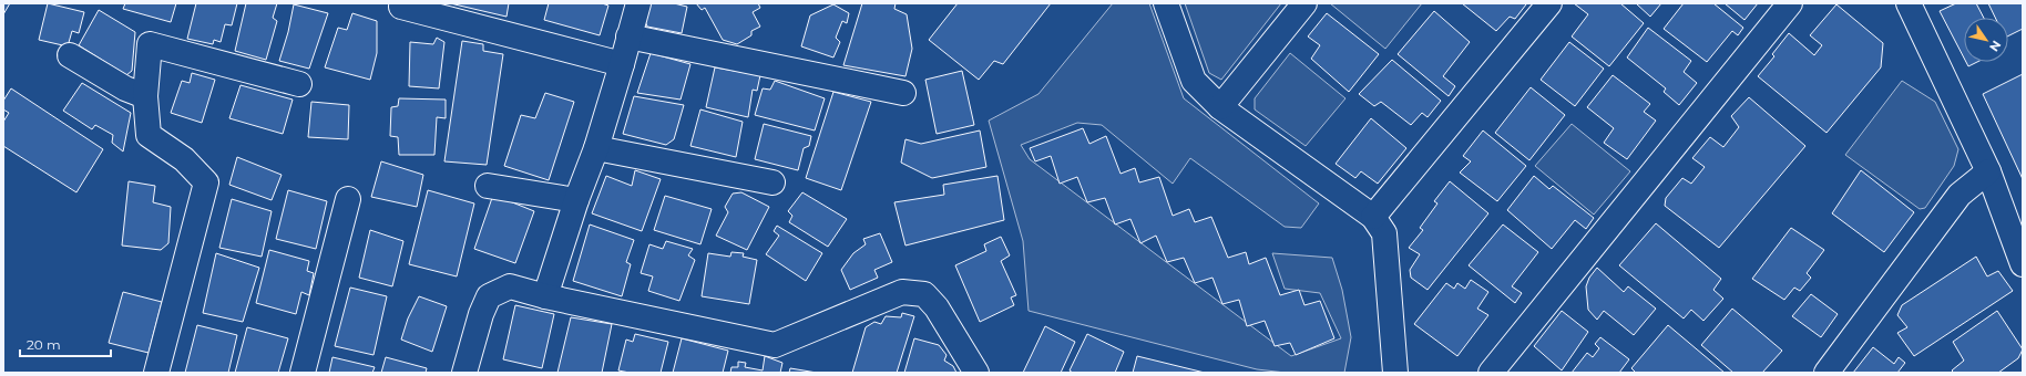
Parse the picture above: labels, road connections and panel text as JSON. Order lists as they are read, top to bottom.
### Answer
{
  "scale_bar": "20 m",
  "north": "bottom right"
}
